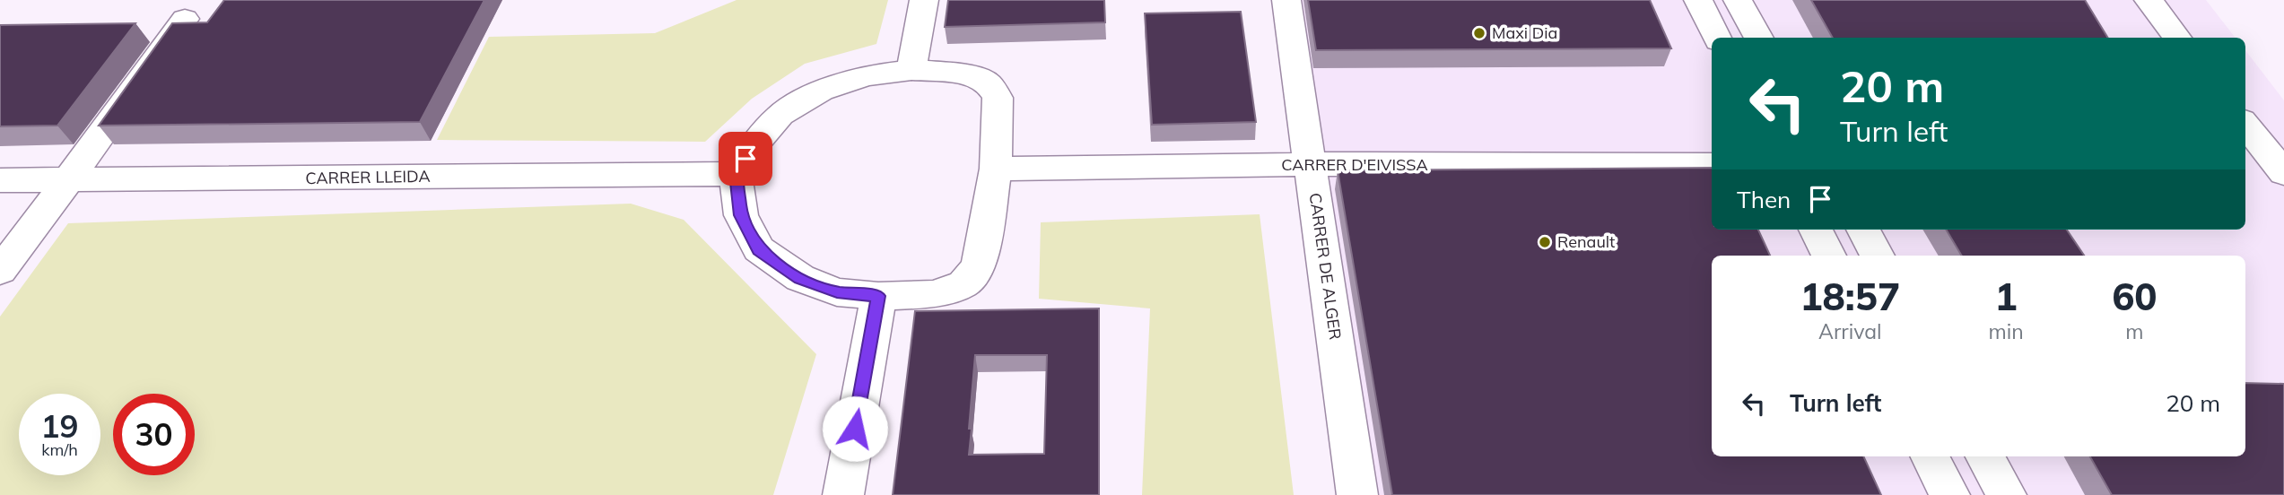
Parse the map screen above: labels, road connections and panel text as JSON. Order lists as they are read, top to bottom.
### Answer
{
  "streets": {
    "street": ["CARRER D'EIVISSA", "CARRER LLEIDA", "CARRER DE ALGER"]
  },
  "crossings": [
    ["CARRER D'EIVISSA", "CARRER DE ALGER"]
  ],
  "places": ["Maxi Dia", "Renault"],
  "page": {
    "turn": ["20 m", "Turn left"],
    "then": "Then",
    "eta": [
      "18:57",
      "Arrival",
      "1",
      "min",
      "60",
      "m"
    ],
    "list": [
      {
        "name": "Turn left",
        "value": "20 m"
      }
    ],
    "speed": "19 km/h",
    "limit": "30"
  }
}
